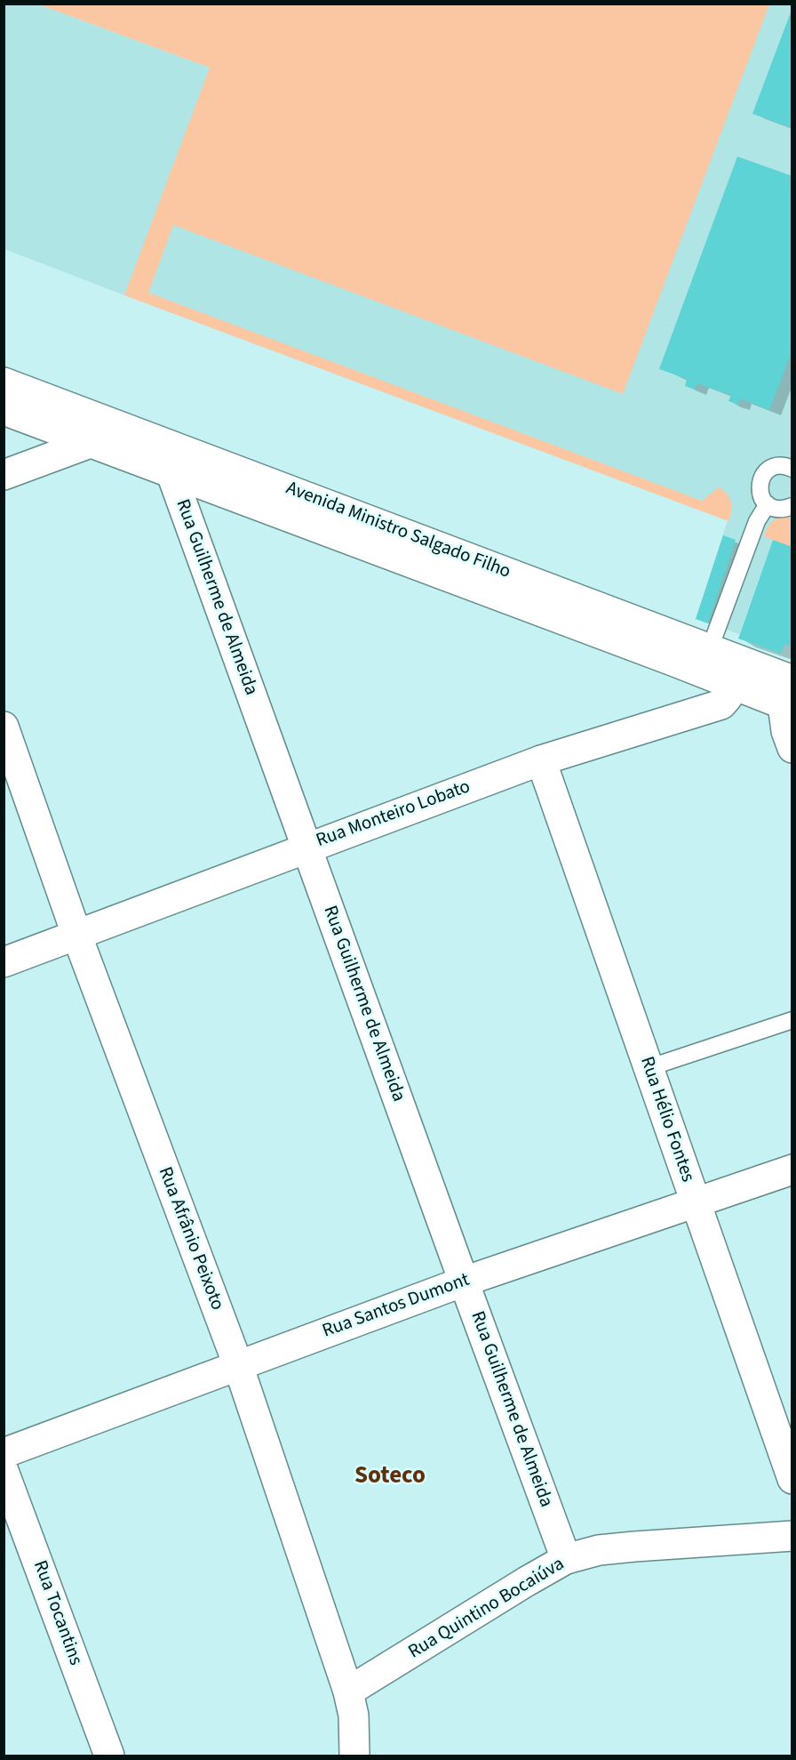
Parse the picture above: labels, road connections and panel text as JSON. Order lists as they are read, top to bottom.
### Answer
{
  "streets": {
    "street": [
      "Avenida Ministro Salgado Filho",
      "Rua Guilherme de Almeida",
      "Rua Monteiro Lobato",
      "Rua Hélio Fontes",
      "Rua Afrânio Peixoto",
      "Rua Santos Dumont",
      "Rua Quintino Bocaiúva",
      "Rua Tocantins"
    ]
  },
  "crossings": [
    ["Avenida Ministro Salgado Filho", "Rua Guilherme de Almeida"],
    ["Avenida Ministro Salgado Filho", "Rua Monteiro Lobato"],
    ["Rua Guilherme de Almeida", "Rua Monteiro Lobato"],
    ["Rua Guilherme de Almeida", "Rua Santos Dumont"],
    ["Rua Guilherme de Almeida", "Rua Quintino Bocaiúva"],
    ["Rua Monteiro Lobato", "Rua Hélio Fontes"],
    ["Rua Monteiro Lobato", "Rua Afrânio Peixoto"],
    ["Rua Hélio Fontes", "Rua Santos Dumont"],
    ["Rua Afrânio Peixoto", "Rua Santos Dumont"],
    ["Rua Afrânio Peixoto", "Rua Quintino Bocaiúva"]
  ],
  "districts": ["Soteco"]
}
